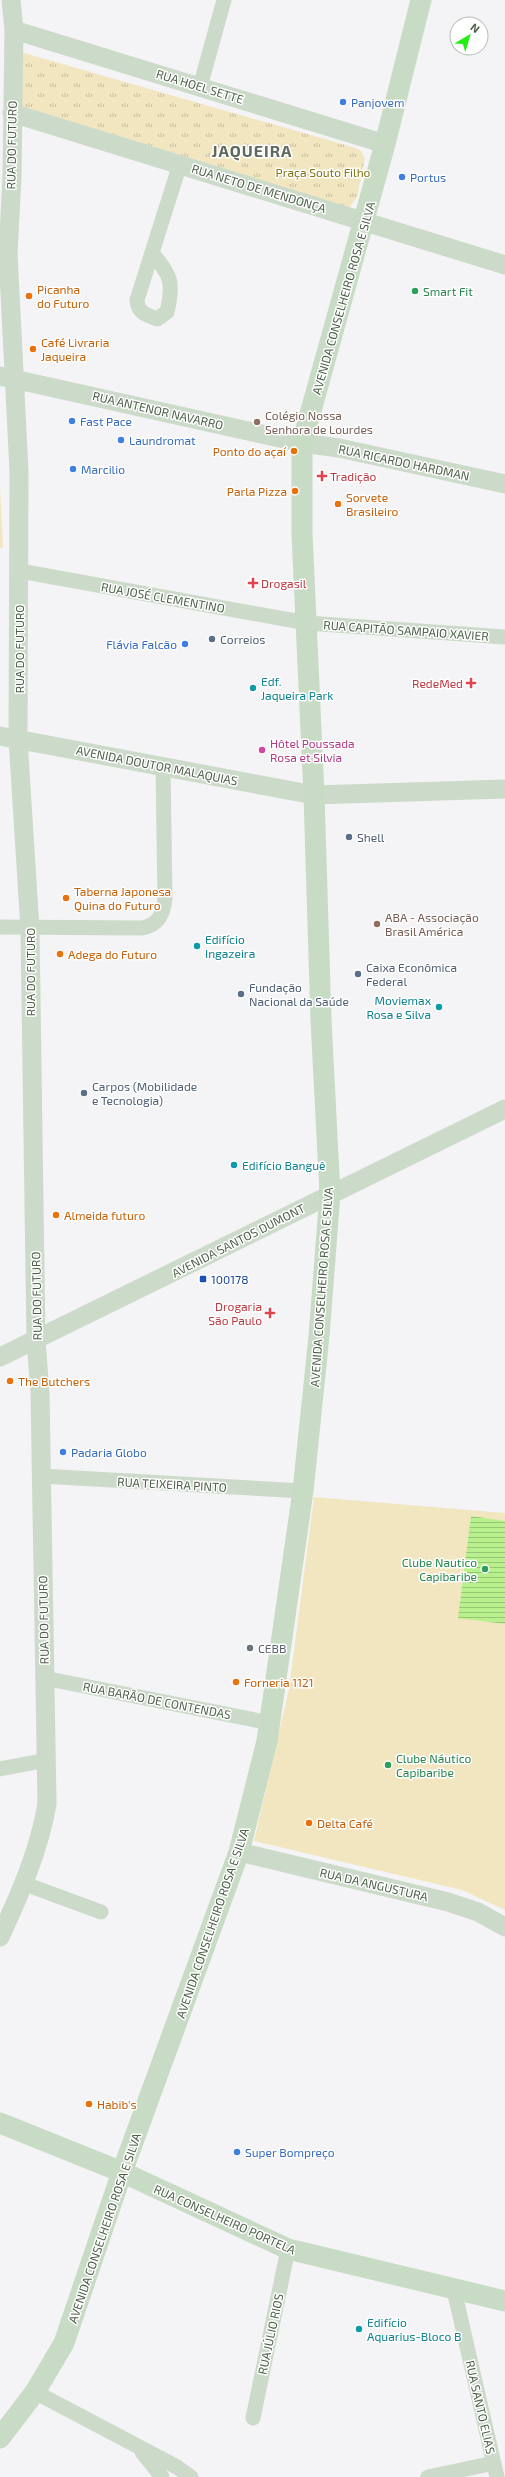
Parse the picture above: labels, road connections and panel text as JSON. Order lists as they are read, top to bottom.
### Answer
{
  "streets": {
    "main road": ["AVENIDA CONSELHEIRO ROSA E SILVA", "RUA CONSELHEIRO PORTELA"],
    "street": [
      "RUA HOEL SETTE",
      "RUA DO FUTURO",
      "RUA NETO DE MENDONÇA",
      "RUA ANTENOR NAVARRO",
      "RUA RICARDO HARDMAN",
      "RUA JOSÉ CLEMENTINO",
      "RUA CAPITÃO SAMPAIO XAVIER",
      "AVENIDA DOUTOR MALAQUIAS",
      "AVENIDA SANTOS DUMONT",
      "RUA TEIXEIRA PINTO",
      "RUA BARÃO DE CONTENDAS",
      "RUA DA ANGUSTURA",
      "RUA JÚLIO RIOS",
      "RUA SANTO ELIAS"
    ]
  },
  "crossings": [
    ["RUA HOEL SETTE", "RUA DO FUTURO"],
    ["RUA HOEL SETTE", "AVENIDA CONSELHEIRO ROSA E SILVA"],
    ["RUA DO FUTURO", "RUA NETO DE MENDONÇA"],
    ["RUA DO FUTURO", "RUA ANTENOR NAVARRO"],
    ["RUA DO FUTURO", "RUA JOSÉ CLEMENTINO"],
    ["RUA DO FUTURO", "AVENIDA DOUTOR MALAQUIAS"],
    ["RUA DO FUTURO", "AVENIDA SANTOS DUMONT"],
    ["RUA DO FUTURO", "RUA TEIXEIRA PINTO"],
    ["RUA DO FUTURO", "RUA BARÃO DE CONTENDAS"],
    ["RUA NETO DE MENDONÇA", "AVENIDA CONSELHEIRO ROSA E SILVA"],
    ["AVENIDA CONSELHEIRO ROSA E SILVA", "RUA ANTENOR NAVARRO"],
    ["AVENIDA CONSELHEIRO ROSA E SILVA", "RUA RICARDO HARDMAN"],
    ["AVENIDA CONSELHEIRO ROSA E SILVA", "RUA JOSÉ CLEMENTINO"],
    ["AVENIDA CONSELHEIRO ROSA E SILVA", "RUA CAPITÃO SAMPAIO XAVIER"],
    ["AVENIDA CONSELHEIRO ROSA E SILVA", "AVENIDA DOUTOR MALAQUIAS"],
    ["AVENIDA CONSELHEIRO ROSA E SILVA", "AVENIDA SANTOS DUMONT"],
    ["AVENIDA CONSELHEIRO ROSA E SILVA", "RUA TEIXEIRA PINTO"],
    ["AVENIDA CONSELHEIRO ROSA E SILVA", "RUA BARÃO DE CONTENDAS"],
    ["AVENIDA CONSELHEIRO ROSA E SILVA", "RUA DA ANGUSTURA"],
    ["AVENIDA CONSELHEIRO ROSA E SILVA", "RUA CONSELHEIRO PORTELA"],
    ["RUA ANTENOR NAVARRO", "RUA RICARDO HARDMAN"],
    ["RUA JOSÉ CLEMENTINO", "RUA CAPITÃO SAMPAIO XAVIER"],
    ["RUA CONSELHEIRO PORTELA", "RUA JÚLIO RIOS"],
    ["RUA CONSELHEIRO PORTELA", "RUA SANTO ELIAS"]
  ],
  "districts": ["JAQUEIRA"],
  "parks": ["Praça Souto Filho"],
  "places": {
    "other": [
      "Panjovem",
      "Portus",
      "Smart Fit",
      "Picanha do Futuro",
      "Café Livraria Jaqueira",
      "Fast Pace",
      "Colégio Nossa Senhora de Lourdes",
      "Laundromat",
      "Ponto do açaí",
      "Marcilio",
      "Parla Pizza",
      "Sorvete Brasileiro",
      "Correios",
      "Flávia Falcão",
      "Edf. Jaqueira Park",
      "Hôtel Poussada Rosa et Silvia",
      "Shell",
      "Taberna Japonesa Quina do Futuro",
      "ABA - Associação Brasil América",
      "Edifício Ingazeira",
      "Adega do Futuro",
      "Caixa Econômica Federal",
      "Fundação Nacional da Saúde",
      "Moviemax Rosa e Silva",
      "Carpos (Mobilidade e Tecnologia)",
      "Edifício Banguê",
      "Almeida futuro",
      "The Butchers",
      "Padaria Globo",
      "Clube Nautico Capibaribe",
      "CEBB",
      "Forneria 1121",
      "Clube Náutico Capibaribe",
      "Delta Café",
      "Habib's",
      "Super Bompreço",
      "Edifício Aquarius-Bloco B"
    ],
    "health": [
      "Tradição",
      "Drogasil",
      "RedeMed",
      "Drogaria São Paulo"
    ],
    "transit": ["100178"]
  },
  "north": "top right"
}
